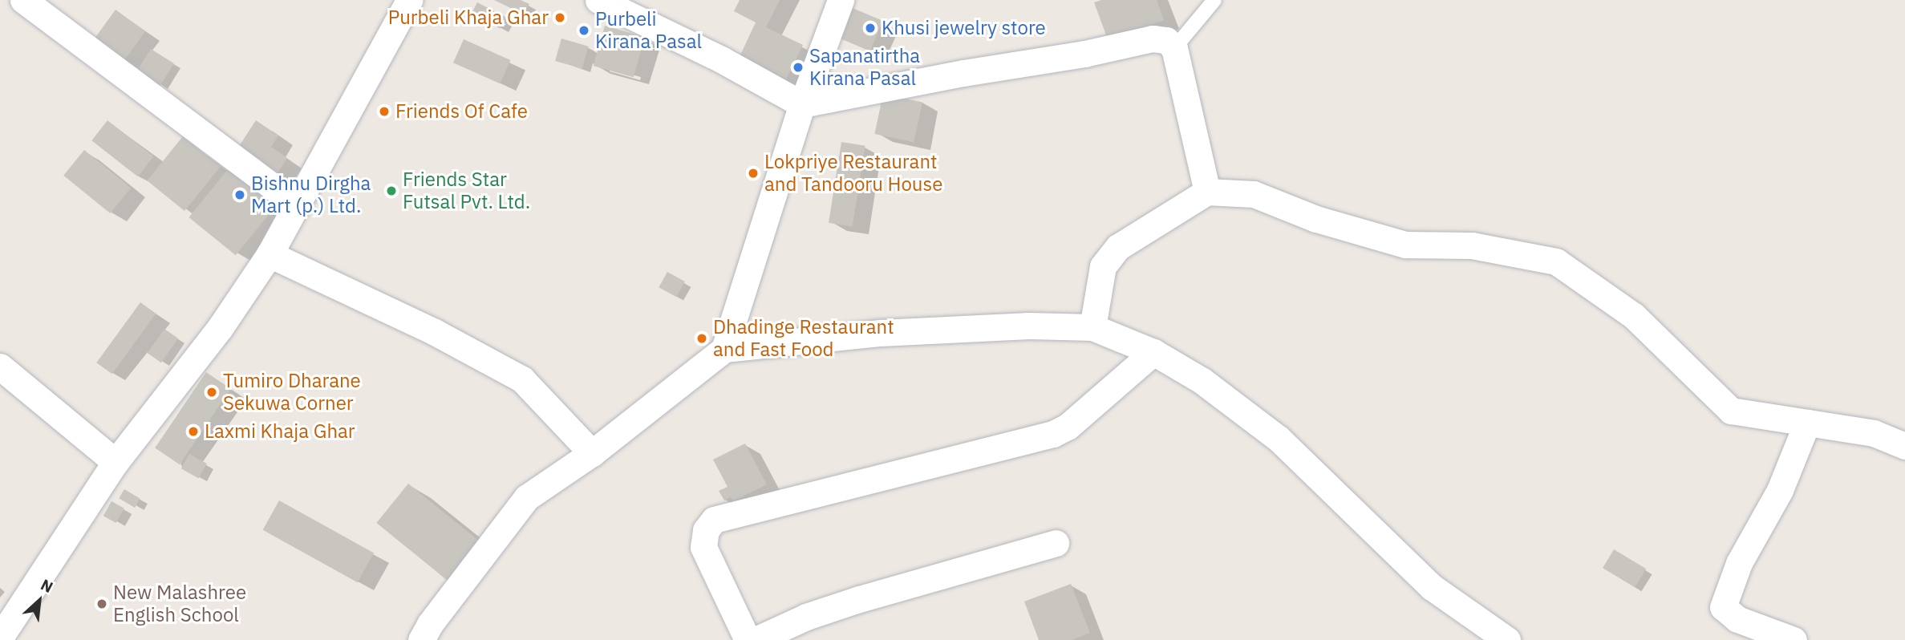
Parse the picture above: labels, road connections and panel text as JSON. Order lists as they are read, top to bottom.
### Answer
{
  "places": [
    "Purbeli Khaja Ghar",
    "Khusi jewelry store",
    "Purbeli Kirana Pasal",
    "Sapanatirtha Kirana Pasal",
    "Friends Of Cafe",
    "Lokpriye Restaurant and Tandooru House",
    "Friends Star Futsal Pvt. Ltd.",
    "Bishnu Dirgha Mart (p.) Ltd.",
    "Dhadinge Restaurant and Fast Food",
    "Tumiro Dharane Sekuwa Corner",
    "Laxmi Khaja Ghar",
    "New Malashree English School"
  ],
  "north": "top right"
}
